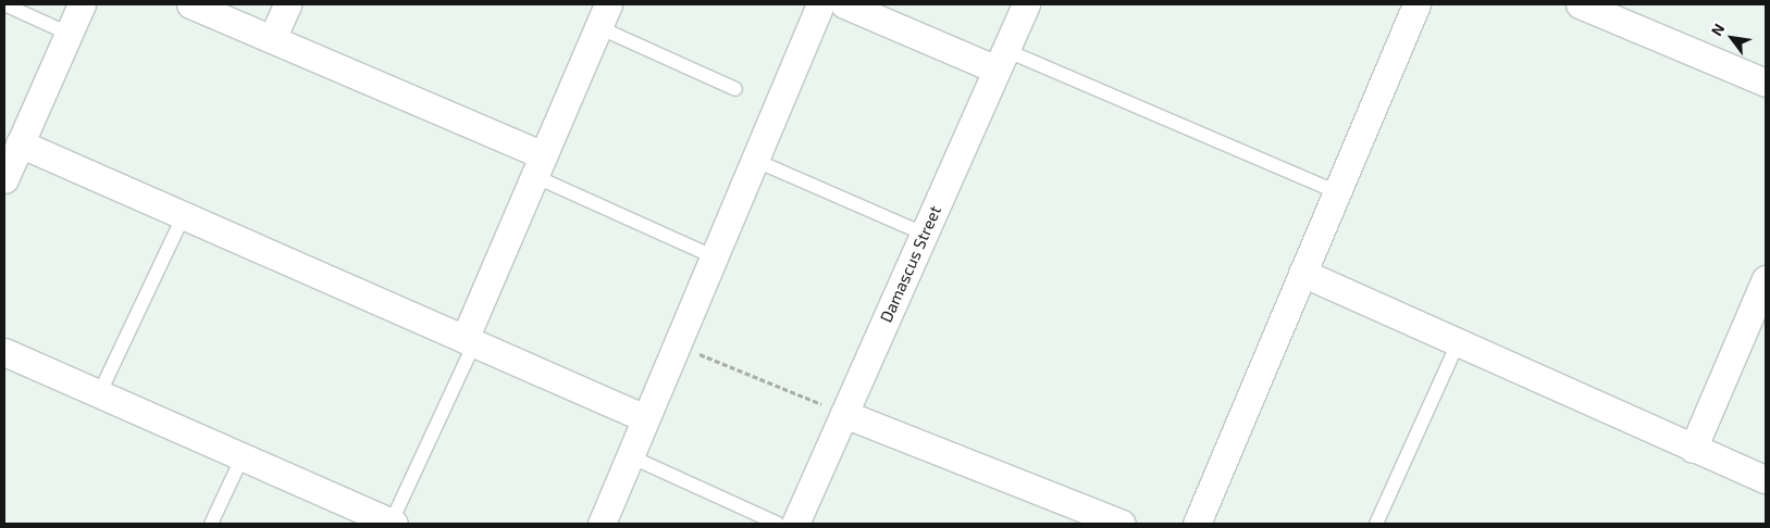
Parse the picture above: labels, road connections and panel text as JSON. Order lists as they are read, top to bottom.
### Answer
{
  "streets": {
    "street": ["Damascus Street"]
  },
  "north": "top left"
}
